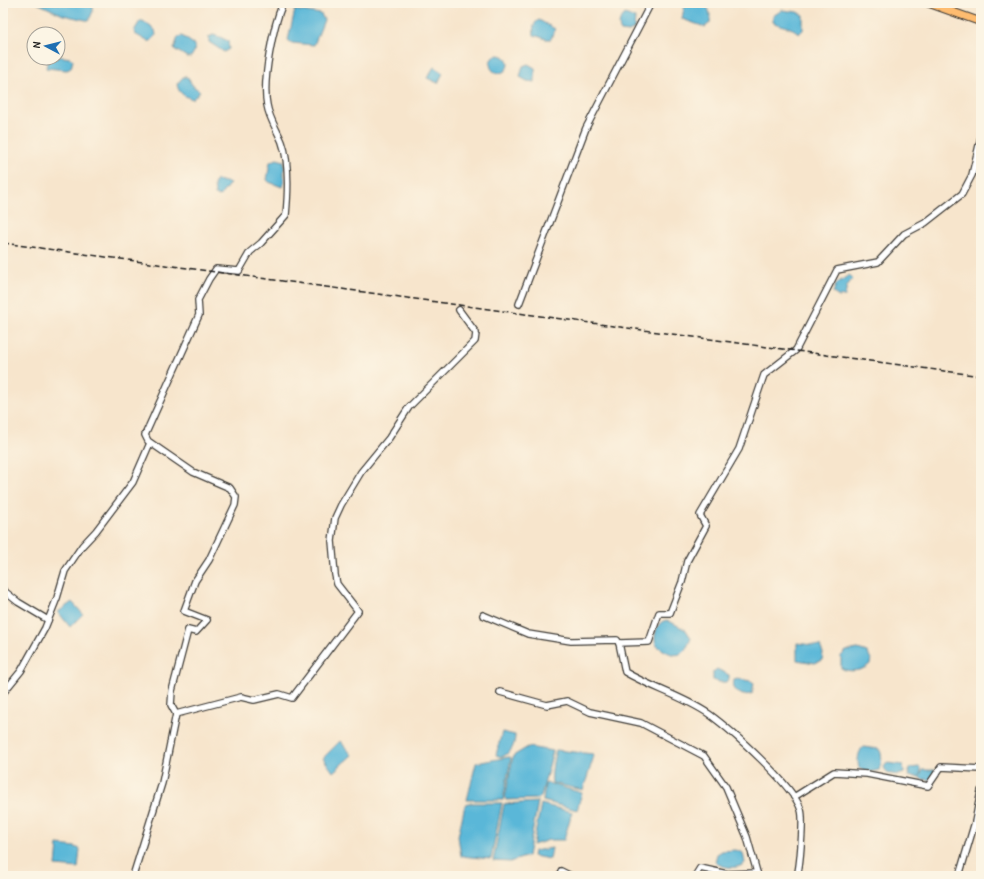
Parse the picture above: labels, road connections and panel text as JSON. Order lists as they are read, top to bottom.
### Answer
{
  "north": "left"
}
